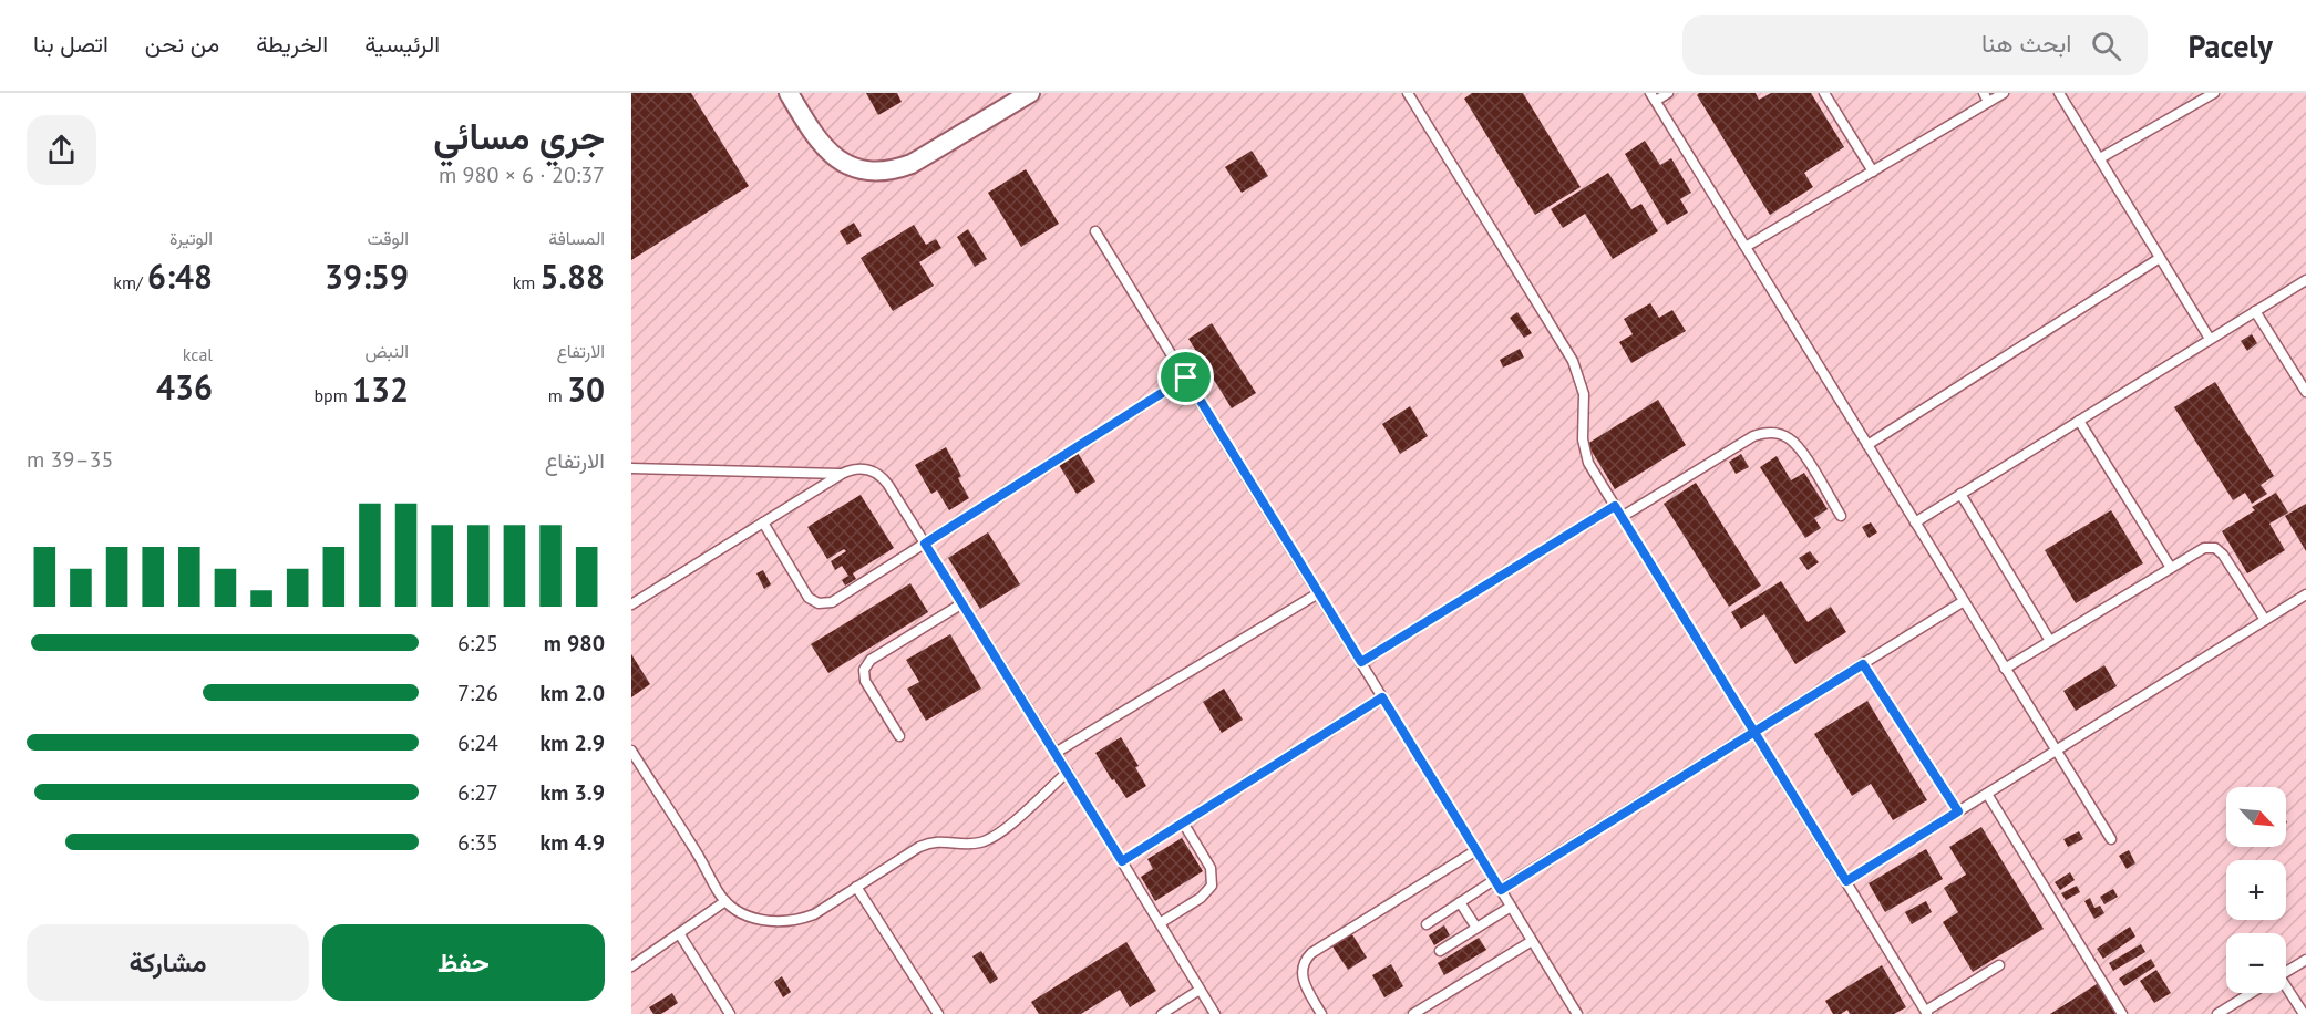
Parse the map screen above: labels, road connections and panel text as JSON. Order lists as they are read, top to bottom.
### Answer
{
  "north": "bottom right",
  "page": {
    "header": "Pacely",
    "search": "ابحث هنا",
    "nav": [
      "الرئيسية",
      "الخريطة",
      "من نحن",
      "اتصل بنا"
    ],
    "heading": ["جري مسائي", "20:37 · 6 × 980 m"],
    "stats": [
      ["المسافة", "5.88 km"],
      ["الوقت", "39:59"],
      ["الوتيرة", "6:48 /km"],
      ["الارتفاع", "30 m"],
      ["النبض", "132 bpm"],
      ["kcal", "436"]
    ],
    "chart": ["الارتفاع", "35–39 m"],
    "list": [
      {
        "name": "980 m",
        "note": "6:25"
      },
      {
        "name": "2.0 km",
        "note": "7:26"
      },
      {
        "name": "2.9 km",
        "note": "6:24"
      },
      {
        "name": "3.9 km",
        "note": "6:27"
      },
      {
        "name": "4.9 km",
        "note": "6:35"
      }
    ],
    "map_buttons": ["+", "−"],
    "buttons": ["حفظ", "مشاركة"]
  }
}
